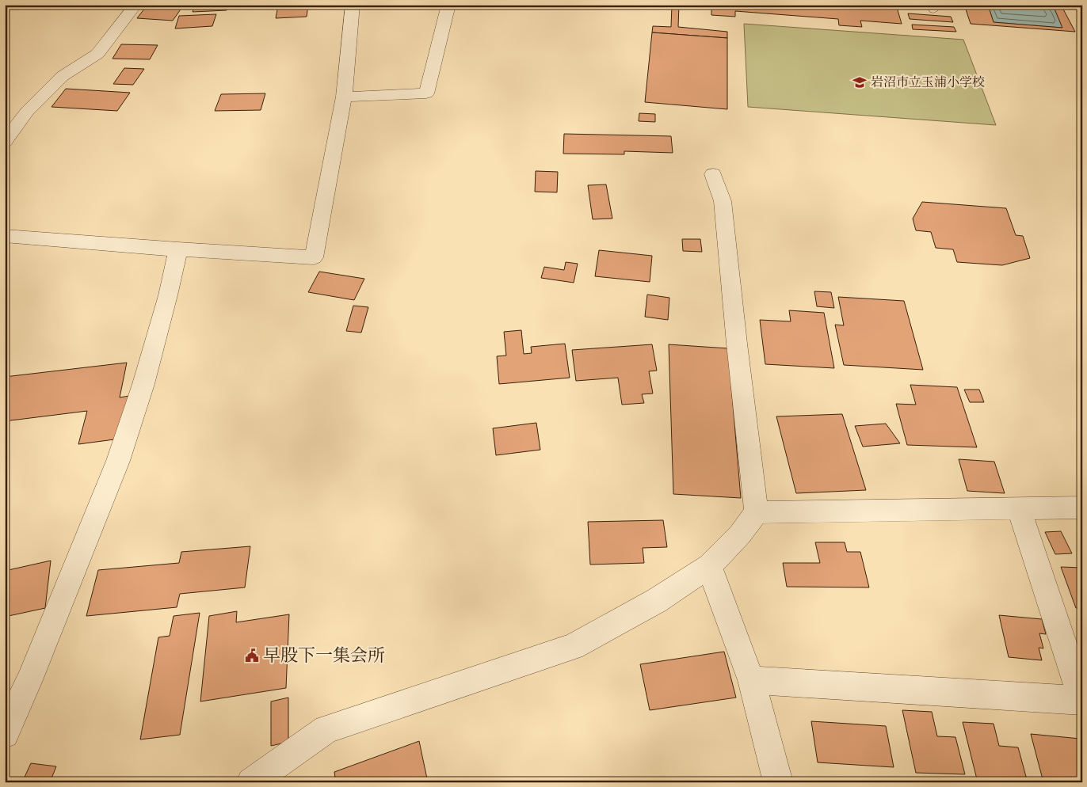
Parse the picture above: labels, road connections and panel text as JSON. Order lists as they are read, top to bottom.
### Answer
{
  "places": {
    "school or university": ["岩沼市立玉浦小学校"],
    "public building": ["早股下一集会所"]
  }
}
